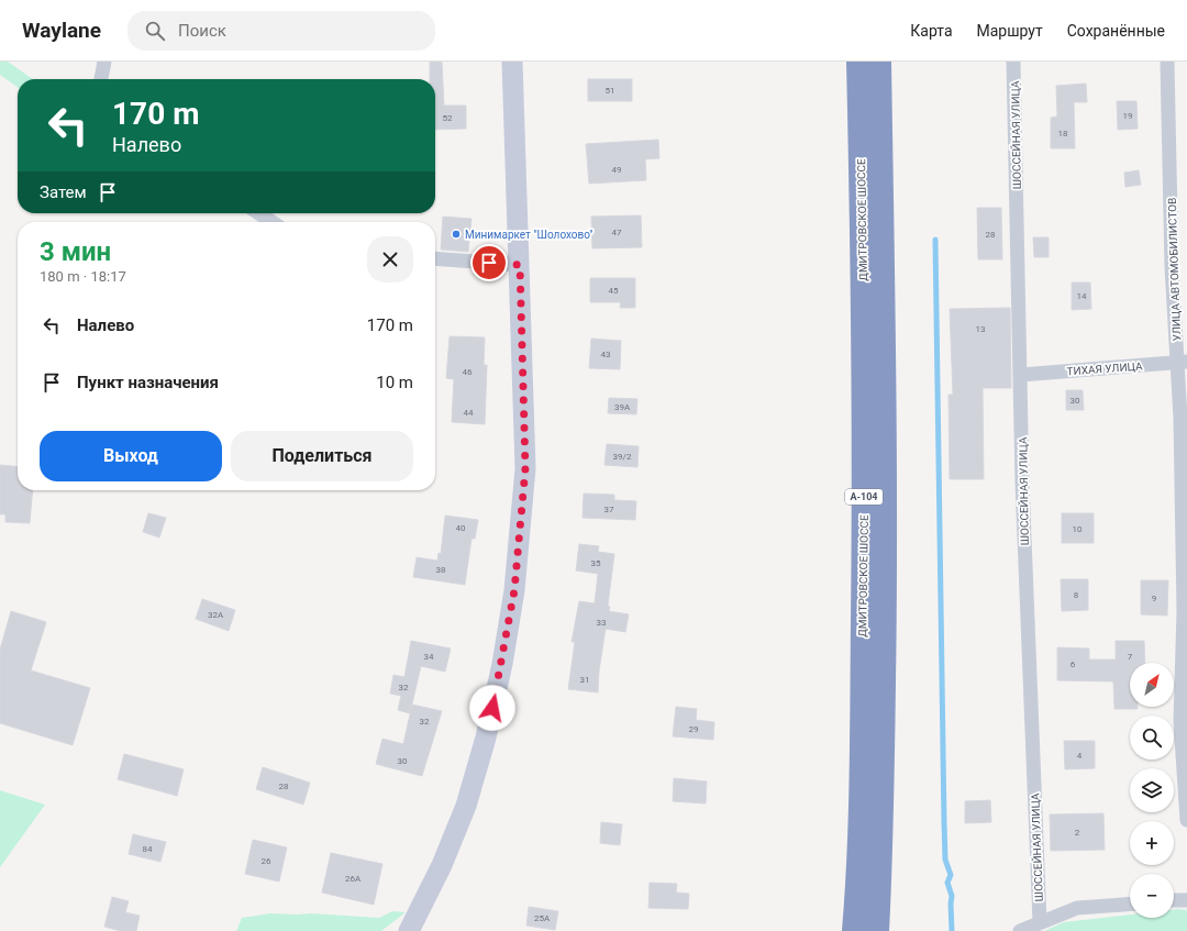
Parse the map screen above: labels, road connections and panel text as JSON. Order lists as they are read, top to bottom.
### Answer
{
  "streets": {
    "highway": ["ДМИТРОВСКОЕ ШОССЕ", "А-104"],
    "street": ["ШОССЕЙНАЯ УЛИЦА", "УЛИЦА АВТОМОБИЛИСТОВ", "ТИХАЯ УЛИЦА"]
  },
  "crossings": [
    ["ШОССЕЙНАЯ УЛИЦА", "ТИХАЯ УЛИЦА"],
    ["УЛИЦА АВТОМОБИЛИСТОВ", "ТИХАЯ УЛИЦА"]
  ],
  "places": ["Минимаркет \"Шолохово\""],
  "house_numbers": [
    "51",
    "19",
    "52",
    "18",
    "49",
    "47",
    "28",
    "45",
    "14",
    "13",
    "43",
    "46",
    "30",
    "39А",
    "44",
    "39/2",
    "37",
    "40",
    "10",
    "35",
    "38",
    "8",
    "9",
    "32А",
    "33",
    "34",
    "7",
    "6",
    "31",
    "32",
    "32",
    "29",
    "4",
    "30",
    "28",
    "2",
    "84",
    "26",
    "26А",
    "25А"
  ],
  "north": "top right",
  "page": {
    "header": "Waylane",
    "search": "Поиск",
    "nav": ["Карта", "Маршрут", "Сохранённые"],
    "turn": ["170 m", "Налево"],
    "then": "Затем",
    "heading": ["3 мин", "180 m · 18:17"],
    "list": [
      {
        "name": "Налево",
        "value": "170 m"
      },
      {
        "name": "Пункт назначения",
        "value": "10 m"
      }
    ],
    "buttons": ["Выход", "Поделиться"],
    "map_buttons": ["+", "−"]
  }
}
